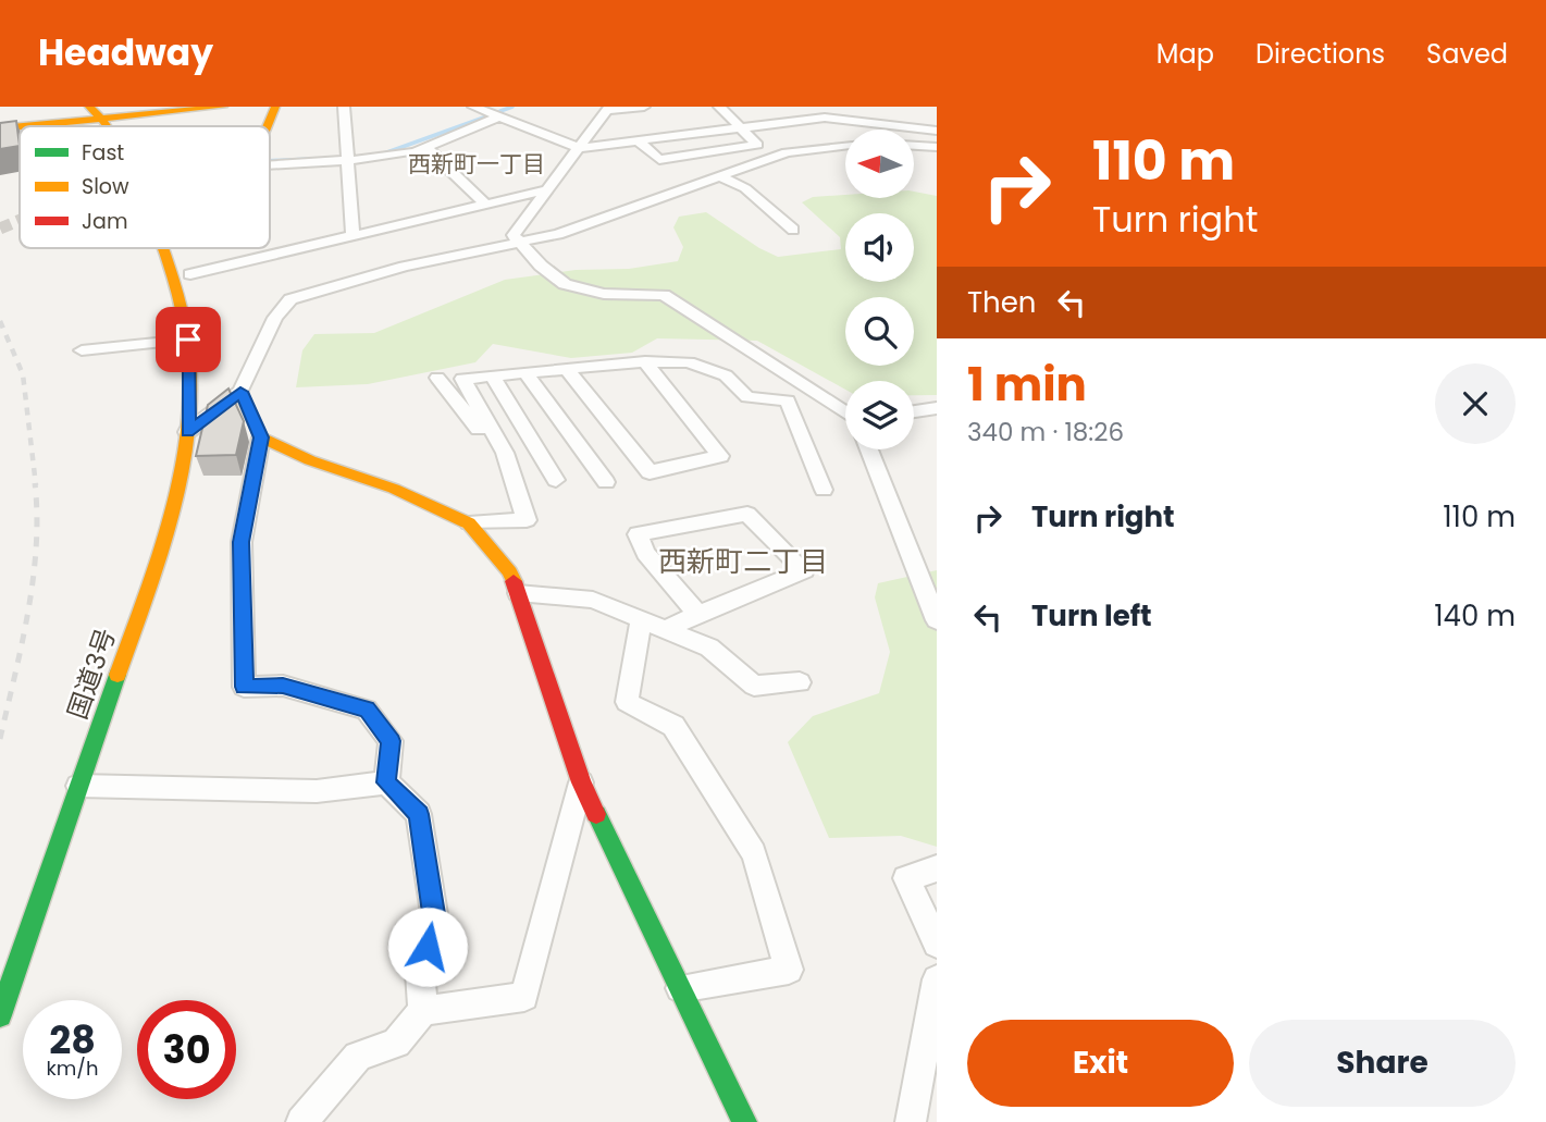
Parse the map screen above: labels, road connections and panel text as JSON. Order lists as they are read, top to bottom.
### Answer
{
  "streets": {
    "main road": ["国道3号"]
  },
  "districts": ["西新町一丁目", "西新町二丁目"],
  "legend": ["Fast", "Slow", "Jam"],
  "north": "left",
  "page": {
    "header": "Headway",
    "nav": ["Map", "Directions", "Saved"],
    "turn": ["110 m", "Turn right"],
    "then": "Then",
    "heading": ["1 min", "340 m · 18:26"],
    "list": [
      {
        "name": "Turn right",
        "value": "110 m"
      },
      {
        "name": "Turn left",
        "value": "140 m"
      }
    ],
    "speed": "28 km/h",
    "limit": "30",
    "buttons": ["Exit", "Share"]
  }
}
